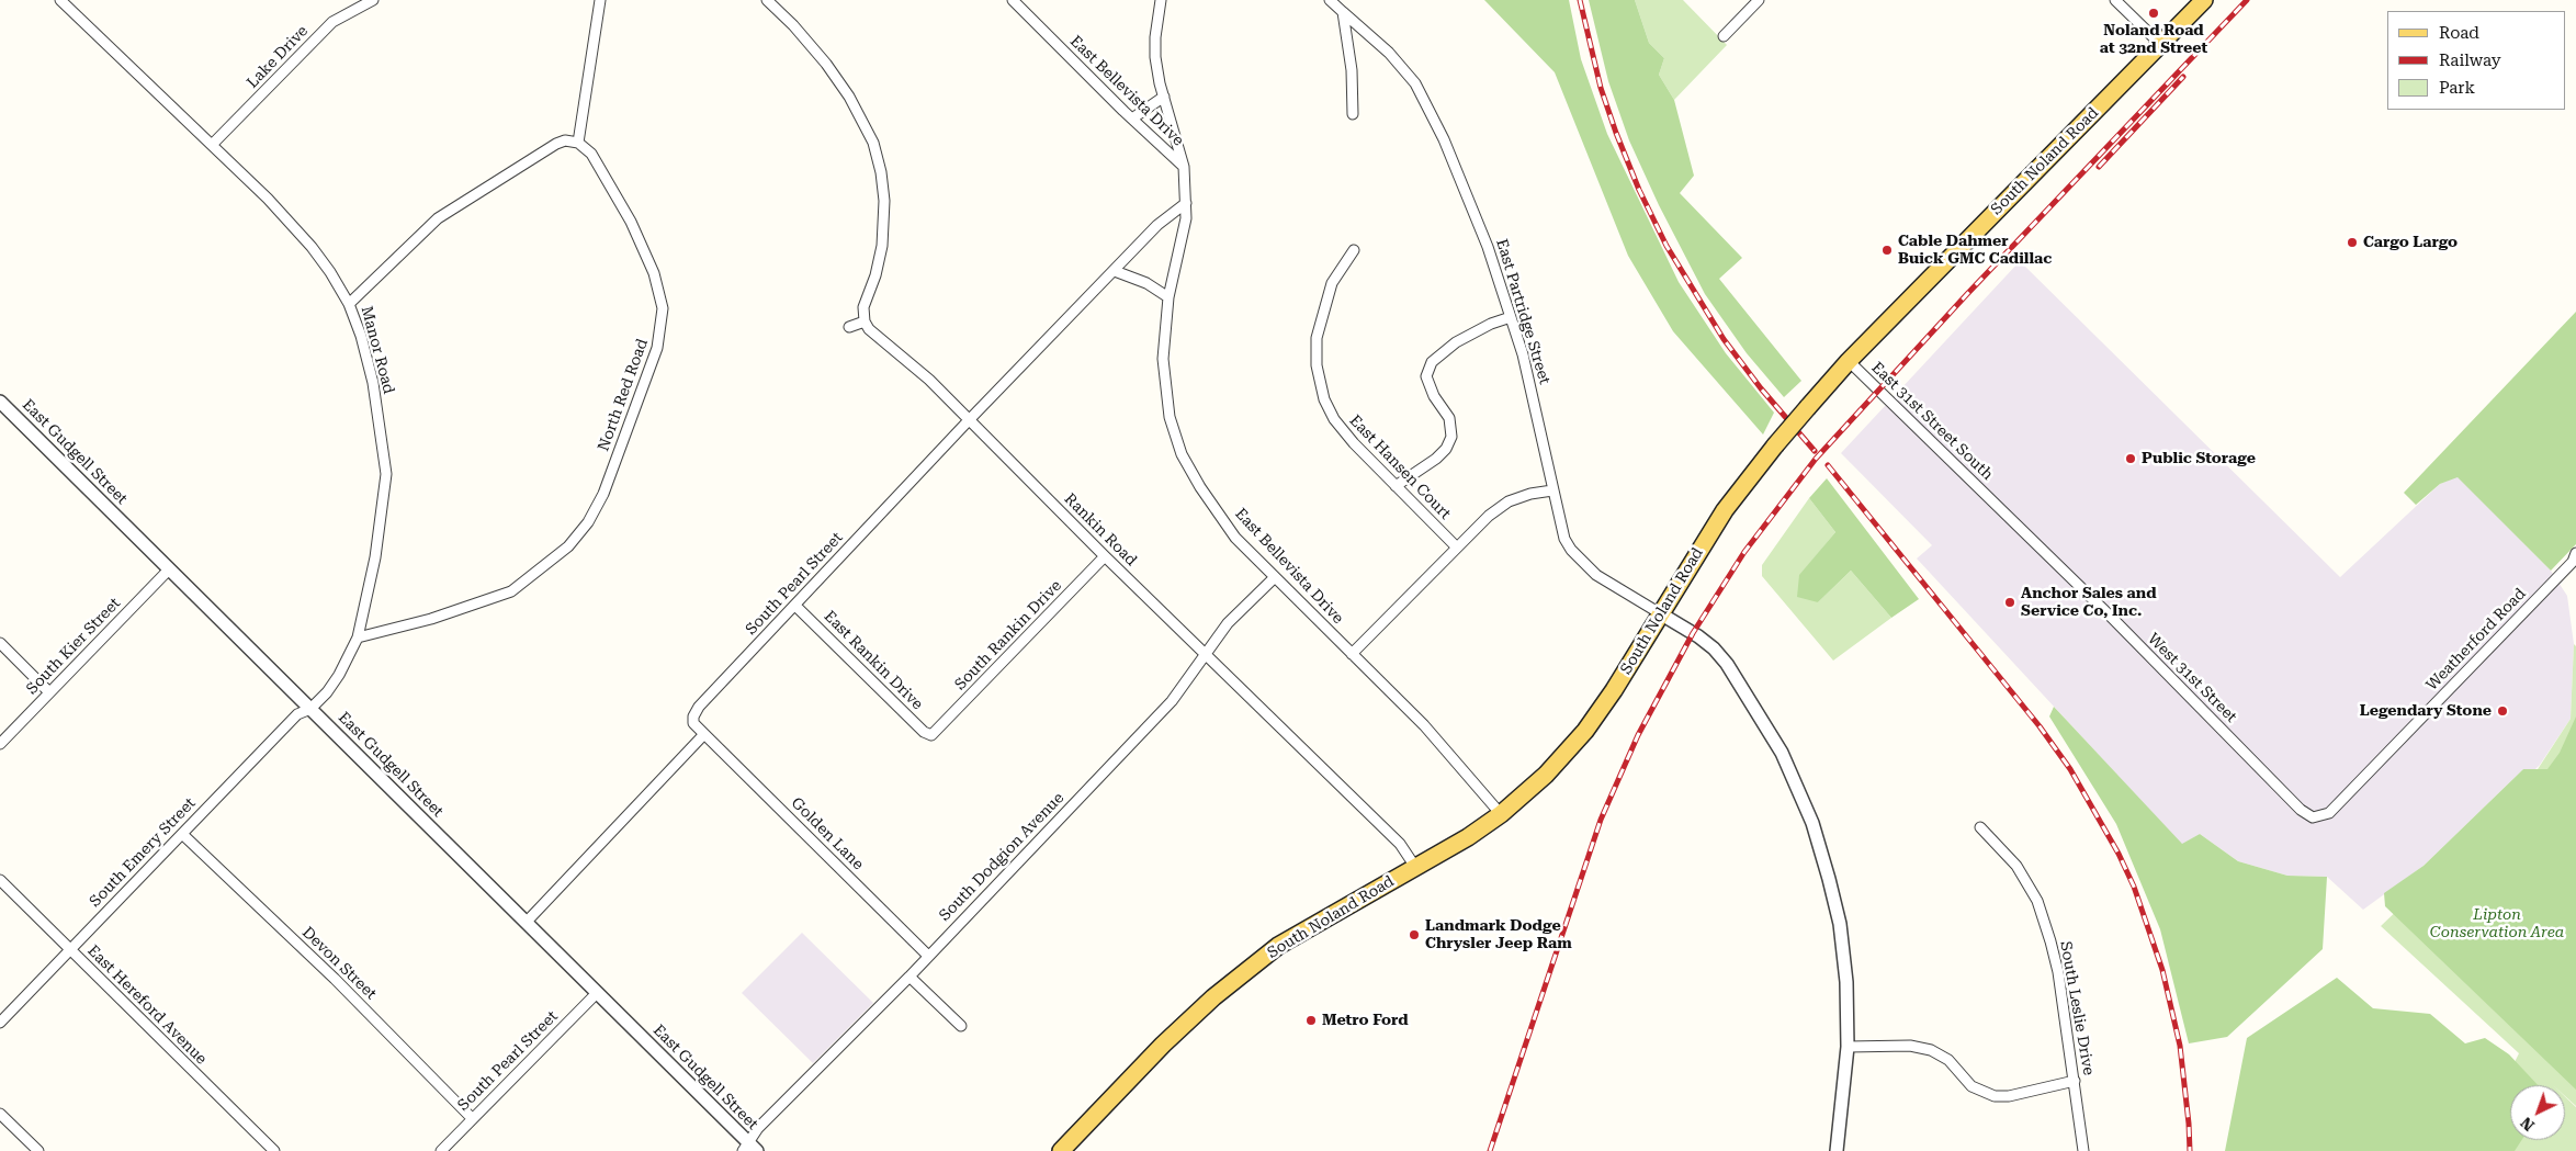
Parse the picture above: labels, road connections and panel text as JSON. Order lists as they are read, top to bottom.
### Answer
{
  "streets": {
    "main road": ["South Noland Road"],
    "street": [
      "Lake Drive",
      "East Bellevista Drive",
      "East Partridge Street",
      "Manor Road",
      "North Red Road",
      "East 31st Street South",
      "East Gudgell Street",
      "East Hansen Court",
      "Rankin Road",
      "South Pearl Street",
      "South Rankin Drive",
      "Weatherford Road",
      "South Kier Street",
      "East Rankin Drive",
      "West 31st Street",
      "Golden Lane",
      "South Emery Street",
      "South Dodgion Avenue",
      "Devon Street",
      "East Hereford Avenue",
      "South Leslie Drive"
    ]
  },
  "crossings": [
    ["Lake Drive", "Manor Road"],
    ["East Bellevista Drive", "South Noland Road"],
    ["East Bellevista Drive", "South Pearl Street"],
    ["East Bellevista Drive", "South Dodgion Avenue"],
    ["South Noland Road", "East Partridge Street"],
    ["South Noland Road", "East 31st Street South"],
    ["South Noland Road", "Rankin Road"],
    ["Manor Road", "North Red Road"],
    ["Manor Road", "East Gudgell Street"],
    ["Manor Road", "South Emery Street"],
    ["East 31st Street South", "West 31st Street"],
    ["East Gudgell Street", "South Pearl Street"],
    ["East Gudgell Street", "South Kier Street"],
    ["East Gudgell Street", "South Emery Street"],
    ["East Gudgell Street", "South Dodgion Avenue"],
    ["Rankin Road", "South Pearl Street"],
    ["Rankin Road", "South Rankin Drive"],
    ["Rankin Road", "South Dodgion Avenue"],
    ["South Pearl Street", "East Rankin Drive"],
    ["South Pearl Street", "Golden Lane"],
    ["South Pearl Street", "Devon Street"],
    ["South Rankin Drive", "East Rankin Drive"],
    ["Weatherford Road", "West 31st Street"],
    ["Golden Lane", "South Dodgion Avenue"],
    ["South Emery Street", "Devon Street"],
    ["South Emery Street", "East Hereford Avenue"]
  ],
  "parks": ["Lipton Conservation Area"],
  "places": [
    "Noland Road at 32nd Street",
    "Cargo Largo",
    "Cable Dahmer Buick GMC Cadillac",
    "Public Storage",
    "Anchor Sales and Service Co, Inc.",
    "Legendary Stone",
    "Landmark Dodge Chrysler Jeep Ram",
    "Metro Ford"
  ],
  "legend": ["Road", "Railway", "Park"],
  "north": "bottom left"
}
